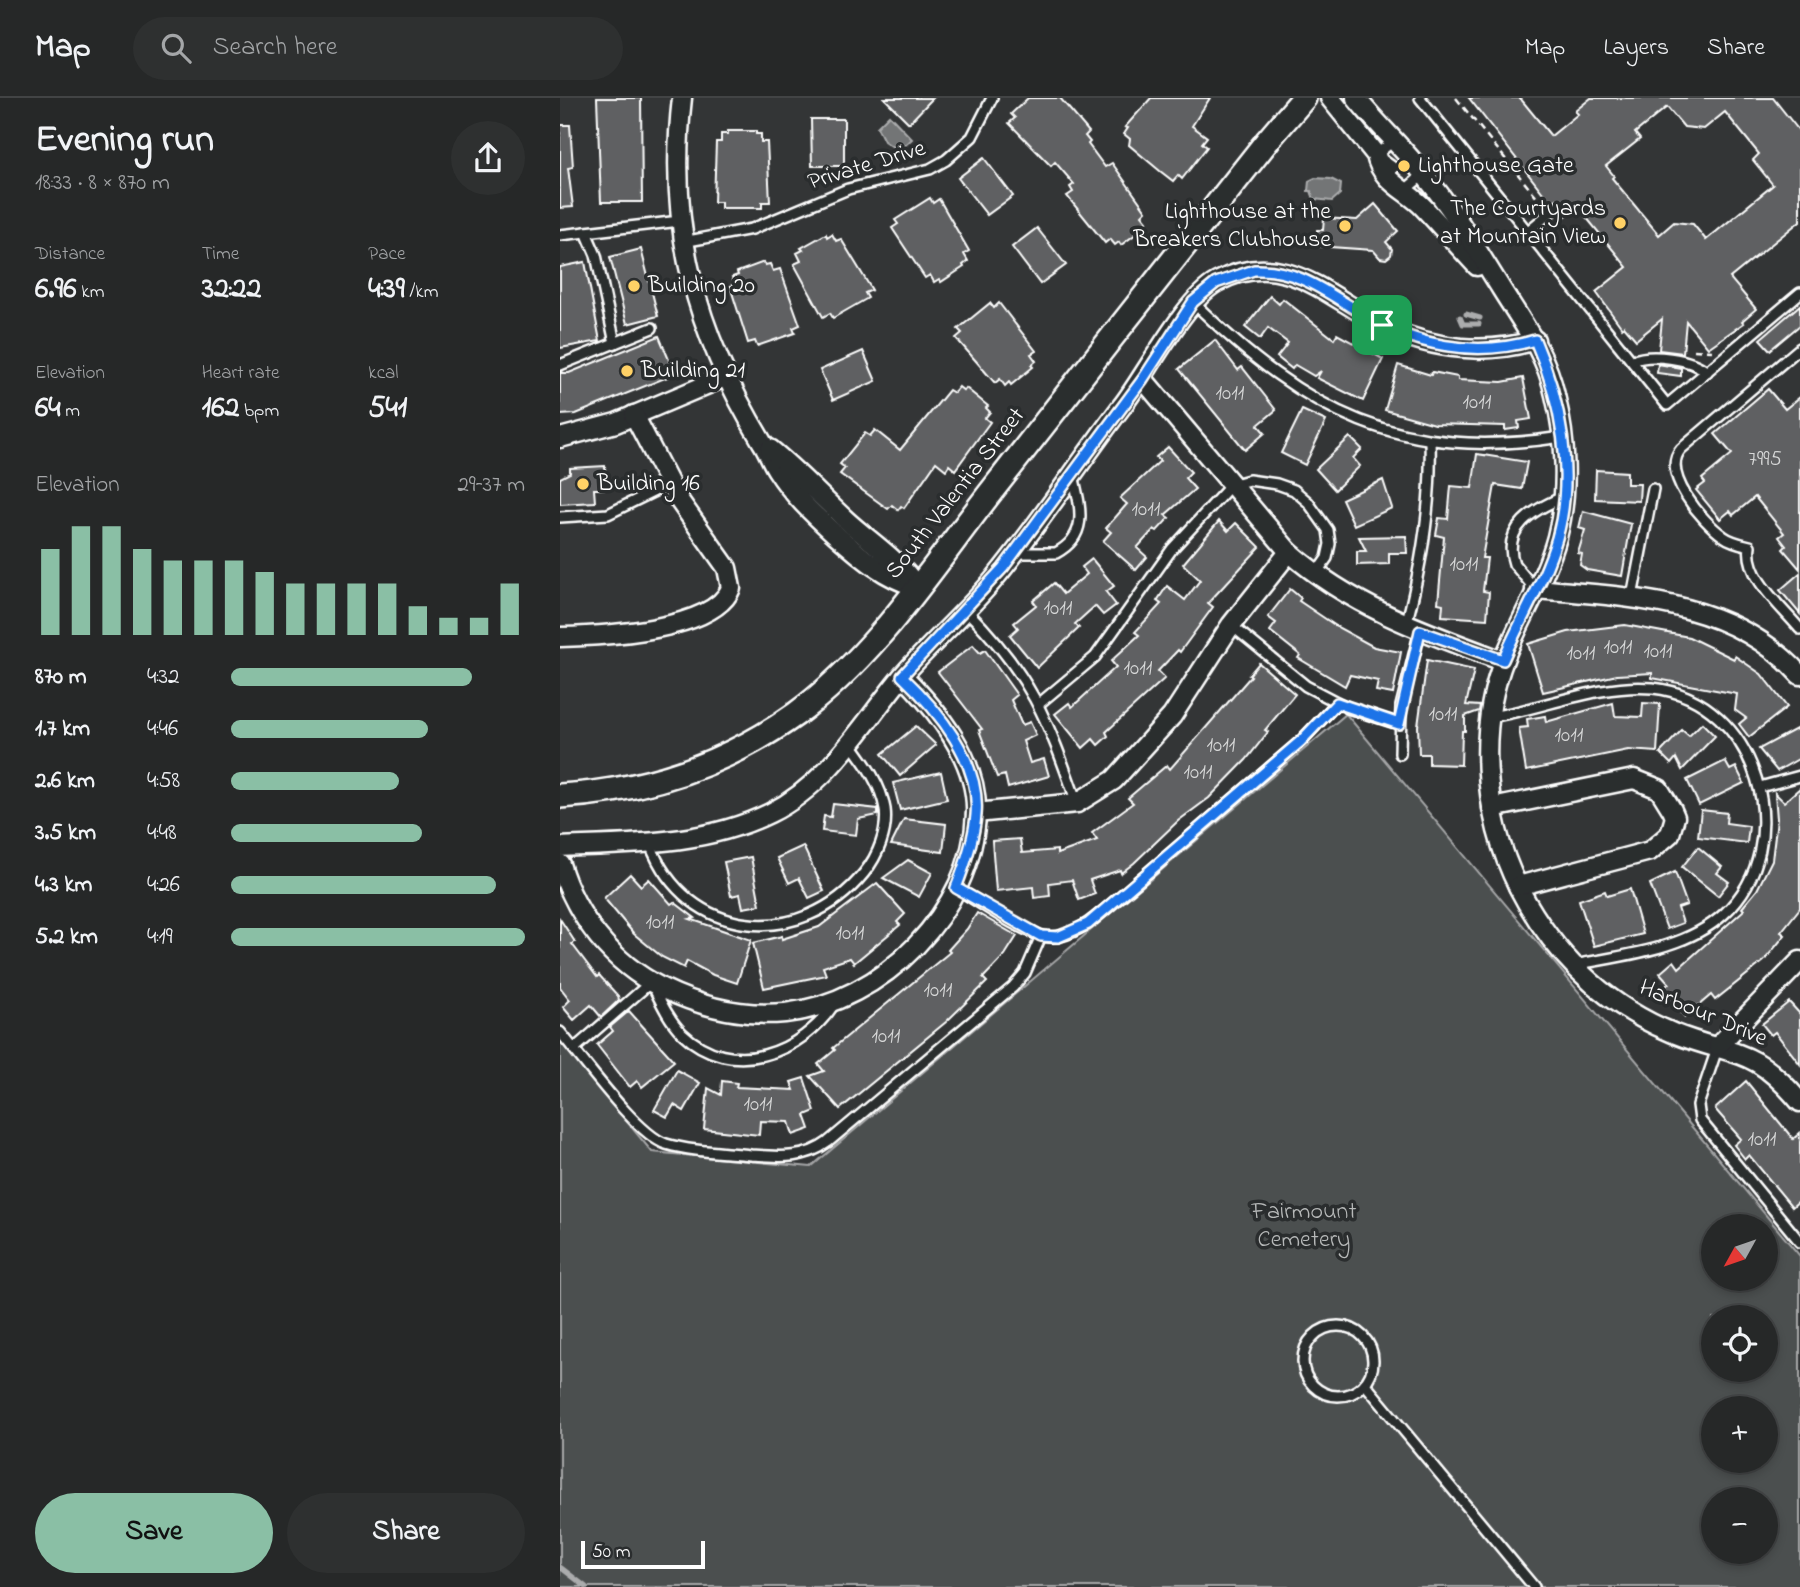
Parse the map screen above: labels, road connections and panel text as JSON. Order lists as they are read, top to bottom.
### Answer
{
  "streets": {
    "street": ["South Valentia Street", "Harbour Drive"],
    "lane": ["Private Drive"]
  },
  "parks": ["Fairmount Cemetery"],
  "places": [
    "Lighthouse Gate",
    "The Courtyards at Mountain View",
    "Lighthouse at the Breakers Clubhouse",
    "Building 20",
    "Building 21",
    "Building 16"
  ],
  "house_numbers": [
    "1011",
    "1011",
    "7995",
    "1011",
    "1011",
    "1011",
    "1011",
    "1011",
    "1011",
    "1011",
    "1011",
    "1011",
    "1011",
    "1011",
    "1011",
    "1011",
    "1011",
    "1011",
    "1011",
    "1011"
  ],
  "scale_bar": "50 m",
  "north": "bottom left",
  "page": {
    "header": "Map",
    "search": "Search here",
    "nav": ["Map", "Layers", "Share"],
    "heading": ["Evening run", "18:33 · 8 × 870 m"],
    "stats": [
      ["Distance", "6.96 km"],
      ["Time", "32:22"],
      ["Pace", "4:39 /km"],
      ["Elevation", "64 m"],
      ["Heart rate", "162 bpm"],
      ["kcal", "541"]
    ],
    "chart": ["Elevation", "29–37 m"],
    "list": [
      {
        "name": "870 m",
        "note": "4:32"
      },
      {
        "name": "1.7 km",
        "note": "4:46"
      },
      {
        "name": "2.6 km",
        "note": "4:58"
      },
      {
        "name": "3.5 km",
        "note": "4:48"
      },
      {
        "name": "4.3 km",
        "note": "4:26"
      },
      {
        "name": "5.2 km",
        "note": "4:19"
      }
    ],
    "map_buttons": ["+", "−"],
    "buttons": ["Save", "Share"],
    "scale": "50 m"
  }
}
